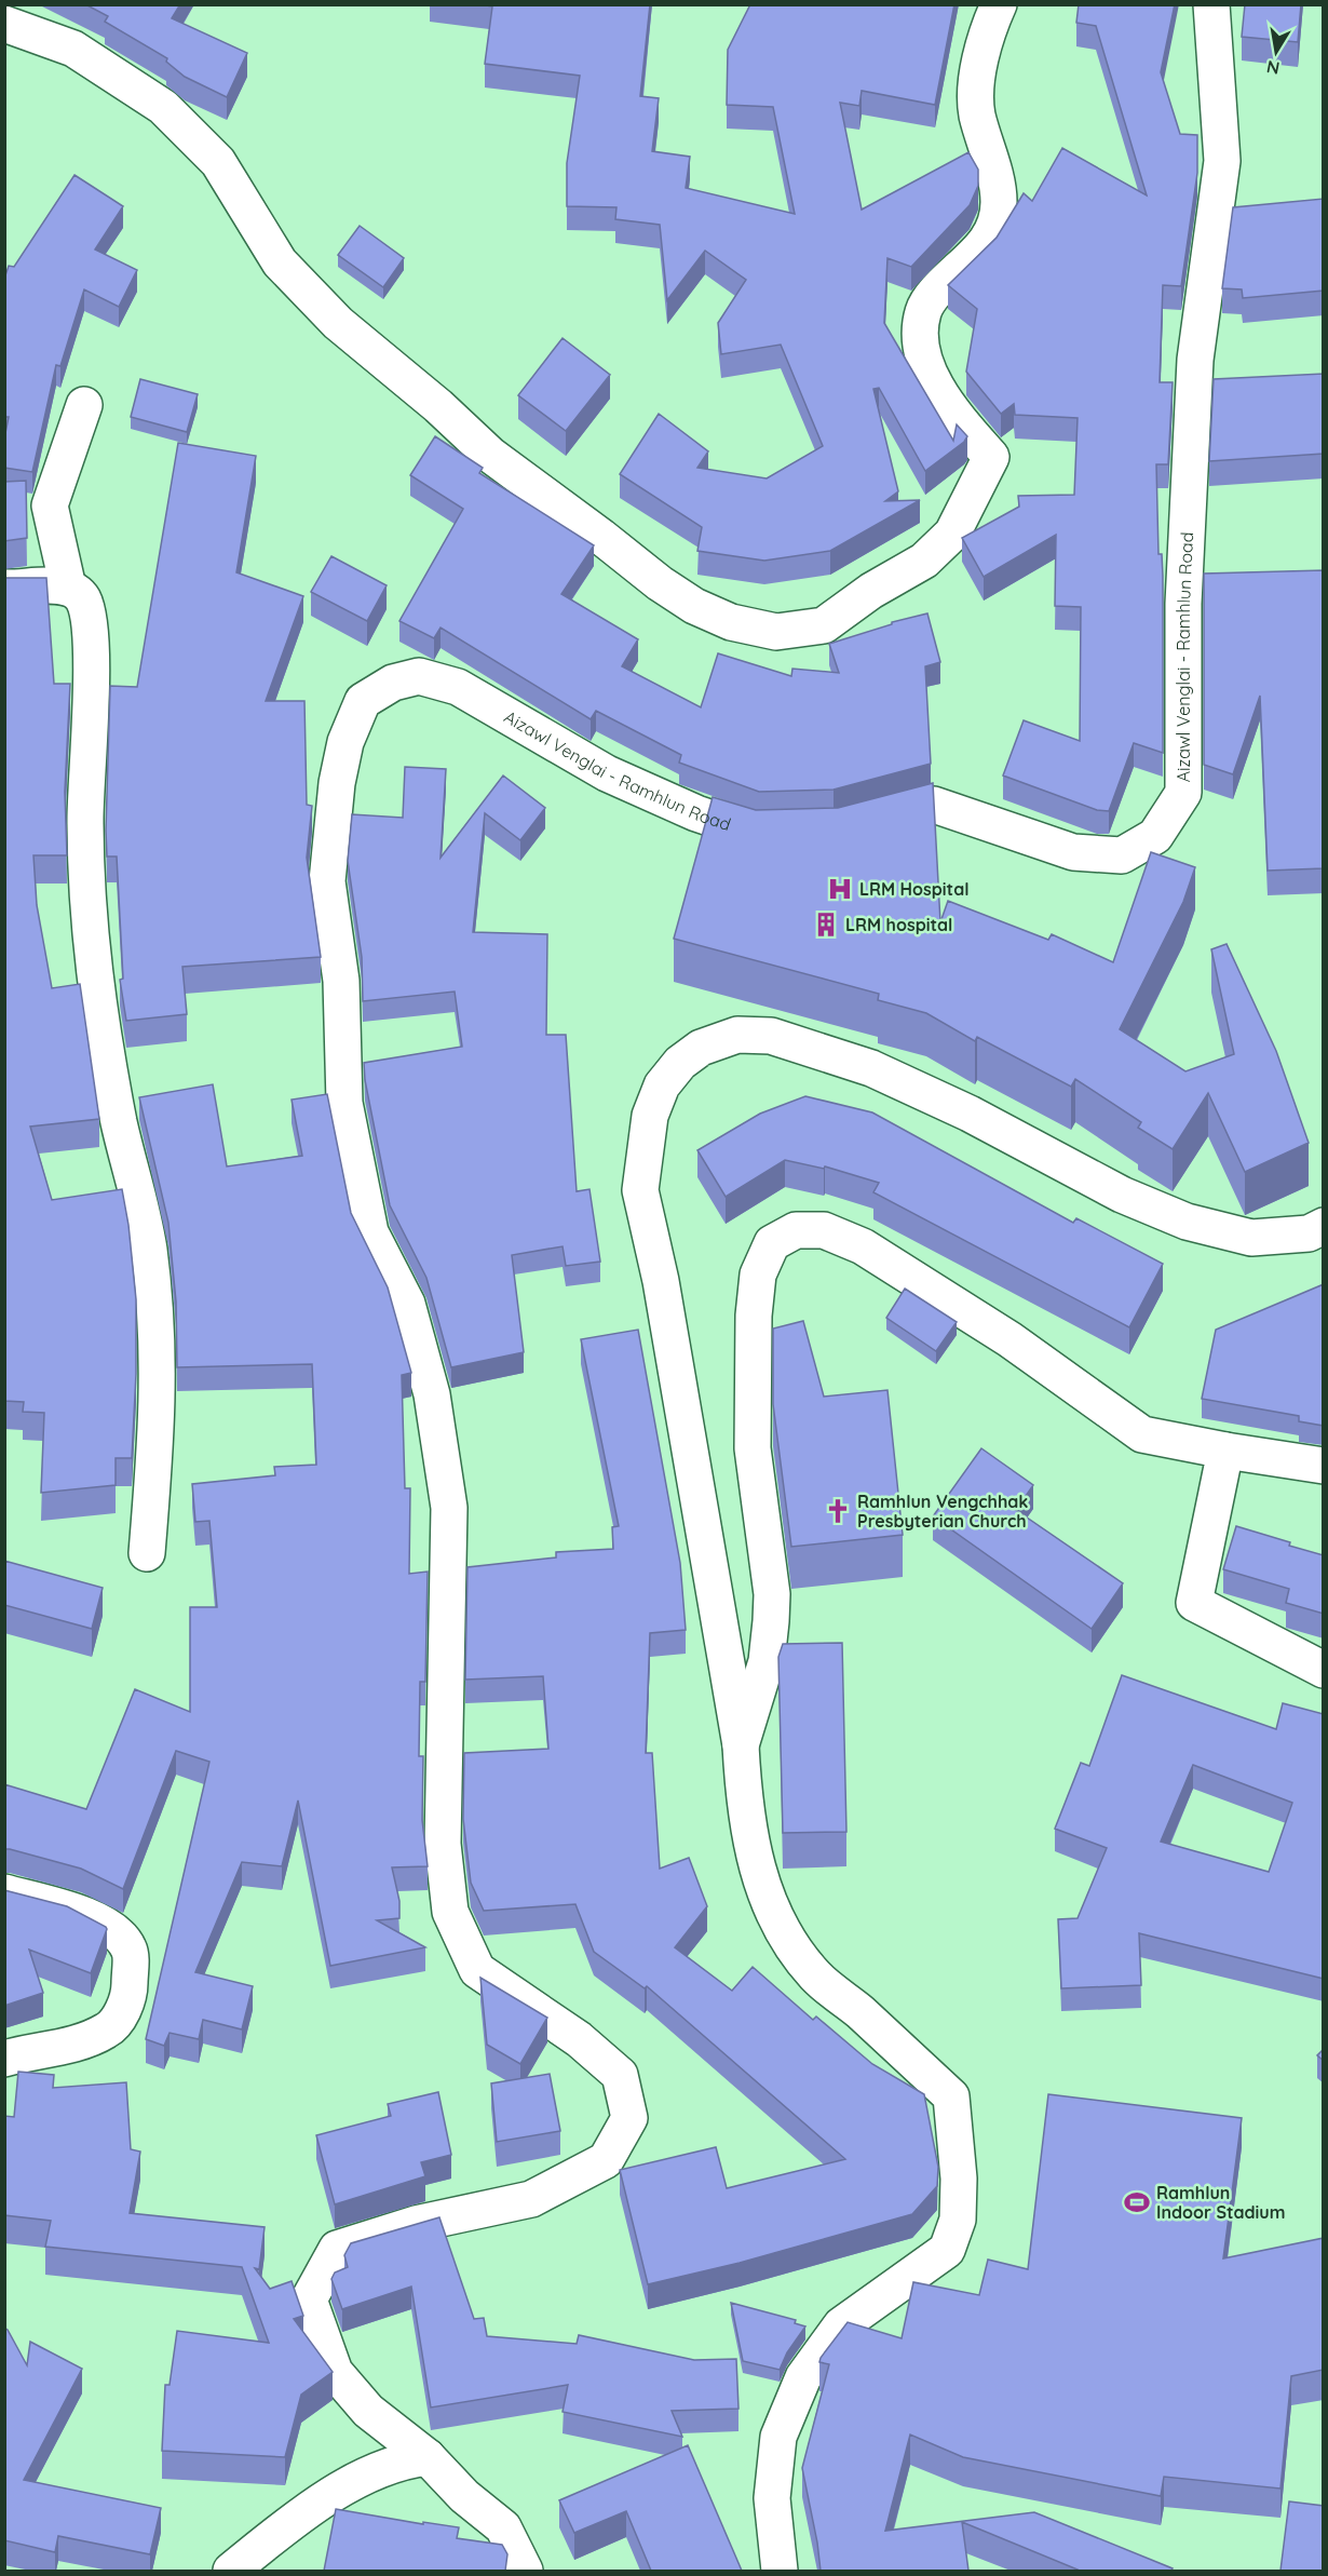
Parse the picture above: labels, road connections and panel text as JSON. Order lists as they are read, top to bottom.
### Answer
{
  "streets": {
    "street": ["Aizawl Venglai - Ramhlun Road"]
  },
  "places": {
    "hospital": ["LRM Hospital"],
    "building": ["LRM hospital"],
    "church": ["Ramhlun Vengchhak Presbyterian Church"],
    "sports": ["Ramhlun Indoor Stadium"]
  },
  "north": "bottom"
}
